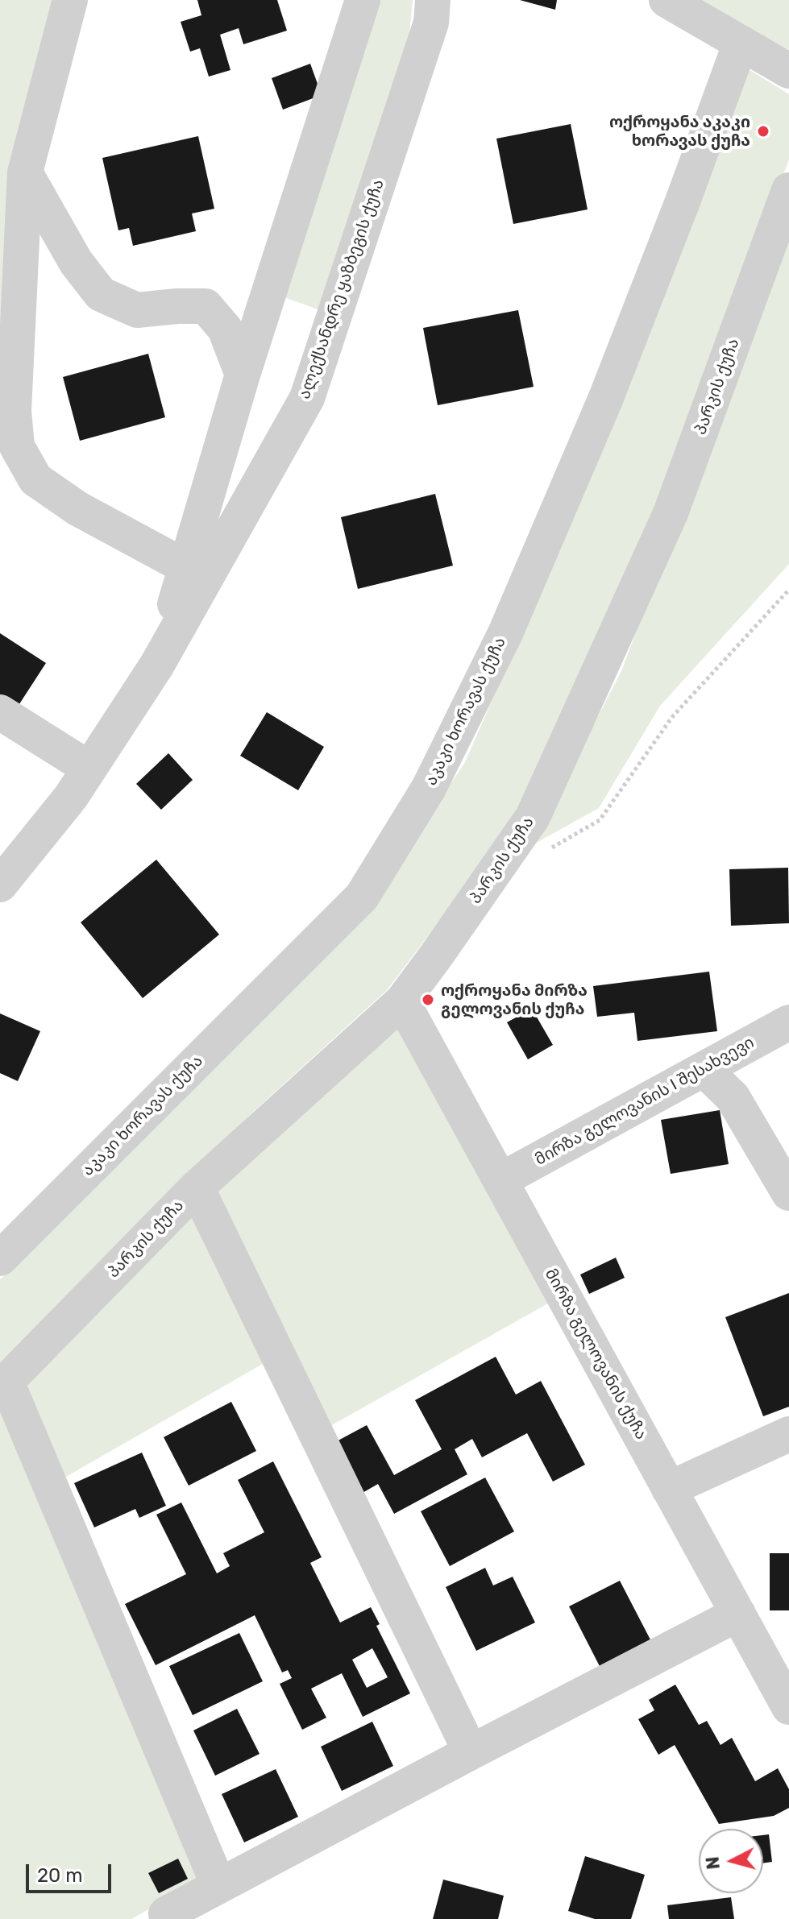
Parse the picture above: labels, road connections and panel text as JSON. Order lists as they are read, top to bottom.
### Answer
{
  "streets": {
    "street": [
      "ალექსანდრე ყაზბეგის ქუჩა",
      "პარკის ქუჩა",
      "აკაკი ხორავას ქუჩა",
      "მირზა გელოვანის I შესახვევი",
      "მირზა გელოვანის ქუჩა"
    ]
  },
  "crossings": [
    ["პარკის ქუჩა", "მირზა გელოვანის ქუჩა"],
    ["მირზა გელოვანის I შესახვევი", "მირზა გელოვანის ქუჩა"]
  ],
  "places": ["ოქროყანა აკაკი ხორავას ქუჩა", "ოქროყანა მირზა გელოვანის ქუჩა"],
  "scale_bar": "20 m",
  "north": "left"
}
